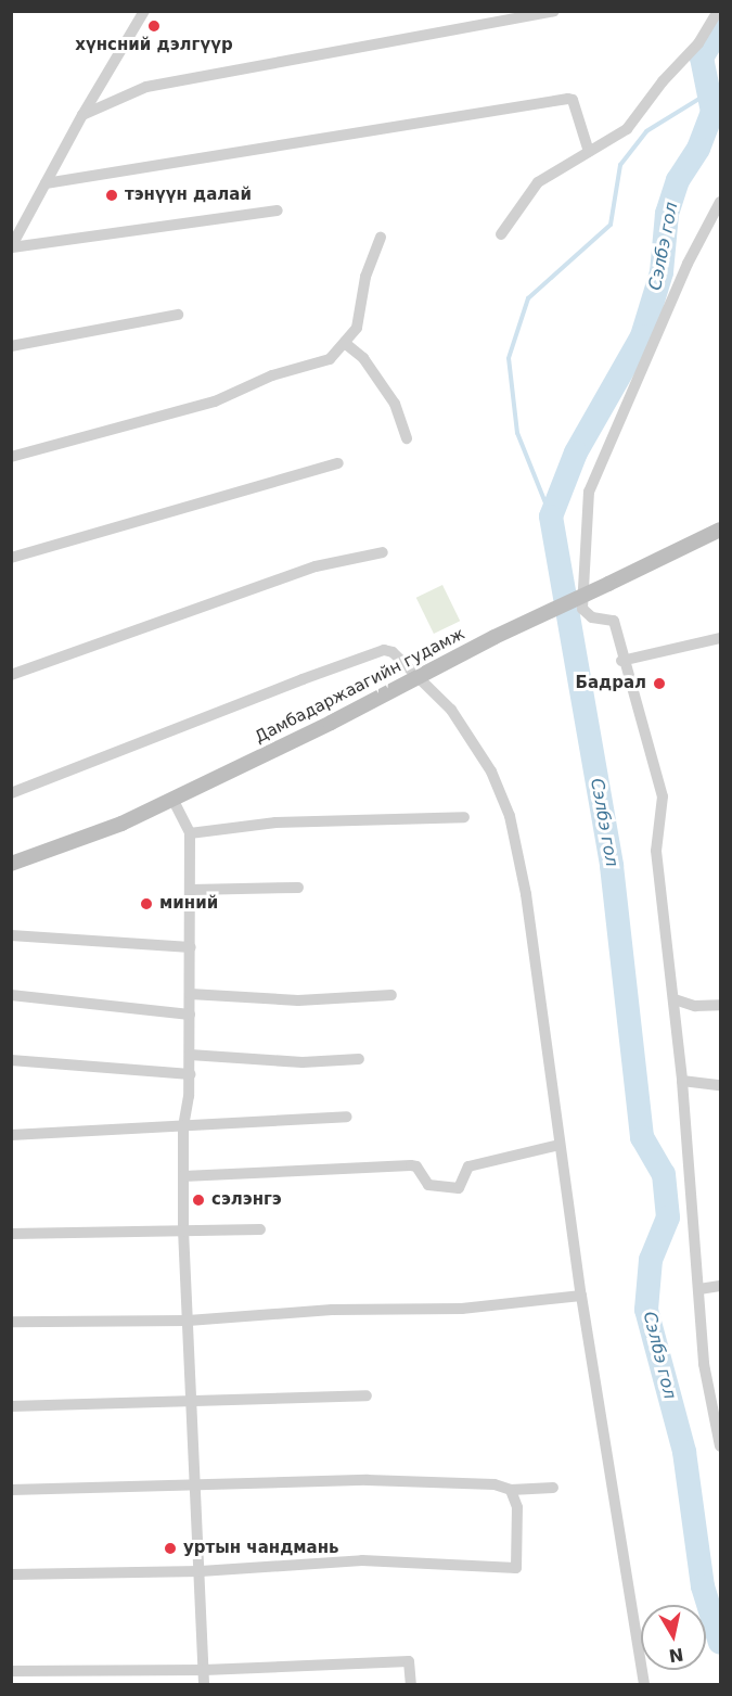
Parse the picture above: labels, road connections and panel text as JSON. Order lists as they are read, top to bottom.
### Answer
{
  "streets": {
    "main road": ["Дамбадаржаагийн гудамж"]
  },
  "water": ["Сэлбэ гол"],
  "places": [
    "хүнсний дэлгүүр",
    "тэнүүн далай",
    "Бадрал",
    "миний",
    "сэлэнгэ",
    "уртын чандмань"
  ],
  "north": "bottom"
}
